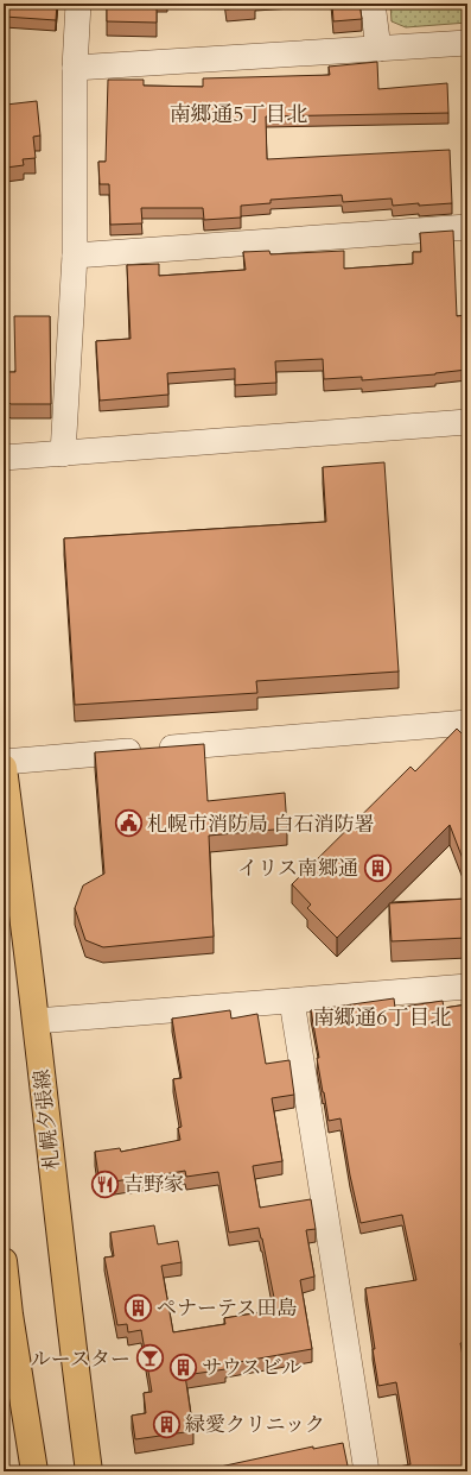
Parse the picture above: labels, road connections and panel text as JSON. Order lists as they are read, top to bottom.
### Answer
{
  "streets": {
    "main road": ["札幌夕張線"]
  },
  "districts": ["南郷通5丁目北", "南郷通6丁目北"],
  "places": {
    "public building": ["札幌市消防局 白石消防署"],
    "building": [
      "イリス南郷通",
      "ペナーテス田島",
      "サウスビル",
      "緑愛クリニック"
    ],
    "restaurant": ["吉野家"],
    "bar": ["ルースター"]
  }
}
